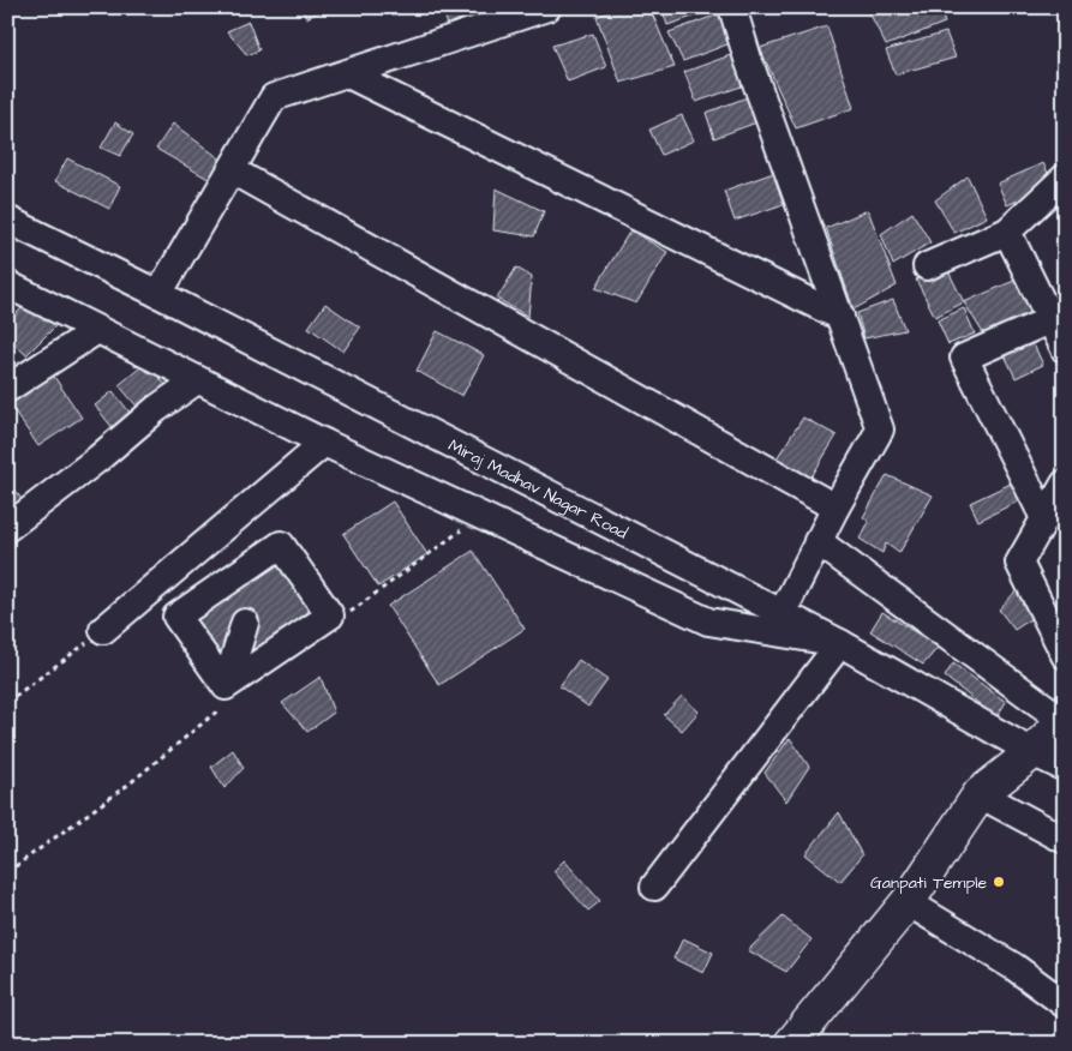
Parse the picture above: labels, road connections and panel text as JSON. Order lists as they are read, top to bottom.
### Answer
{
  "streets": {
    "street": ["Miraj Madhav Nagar Road"]
  },
  "places": ["Ganpati Temple"]
}
